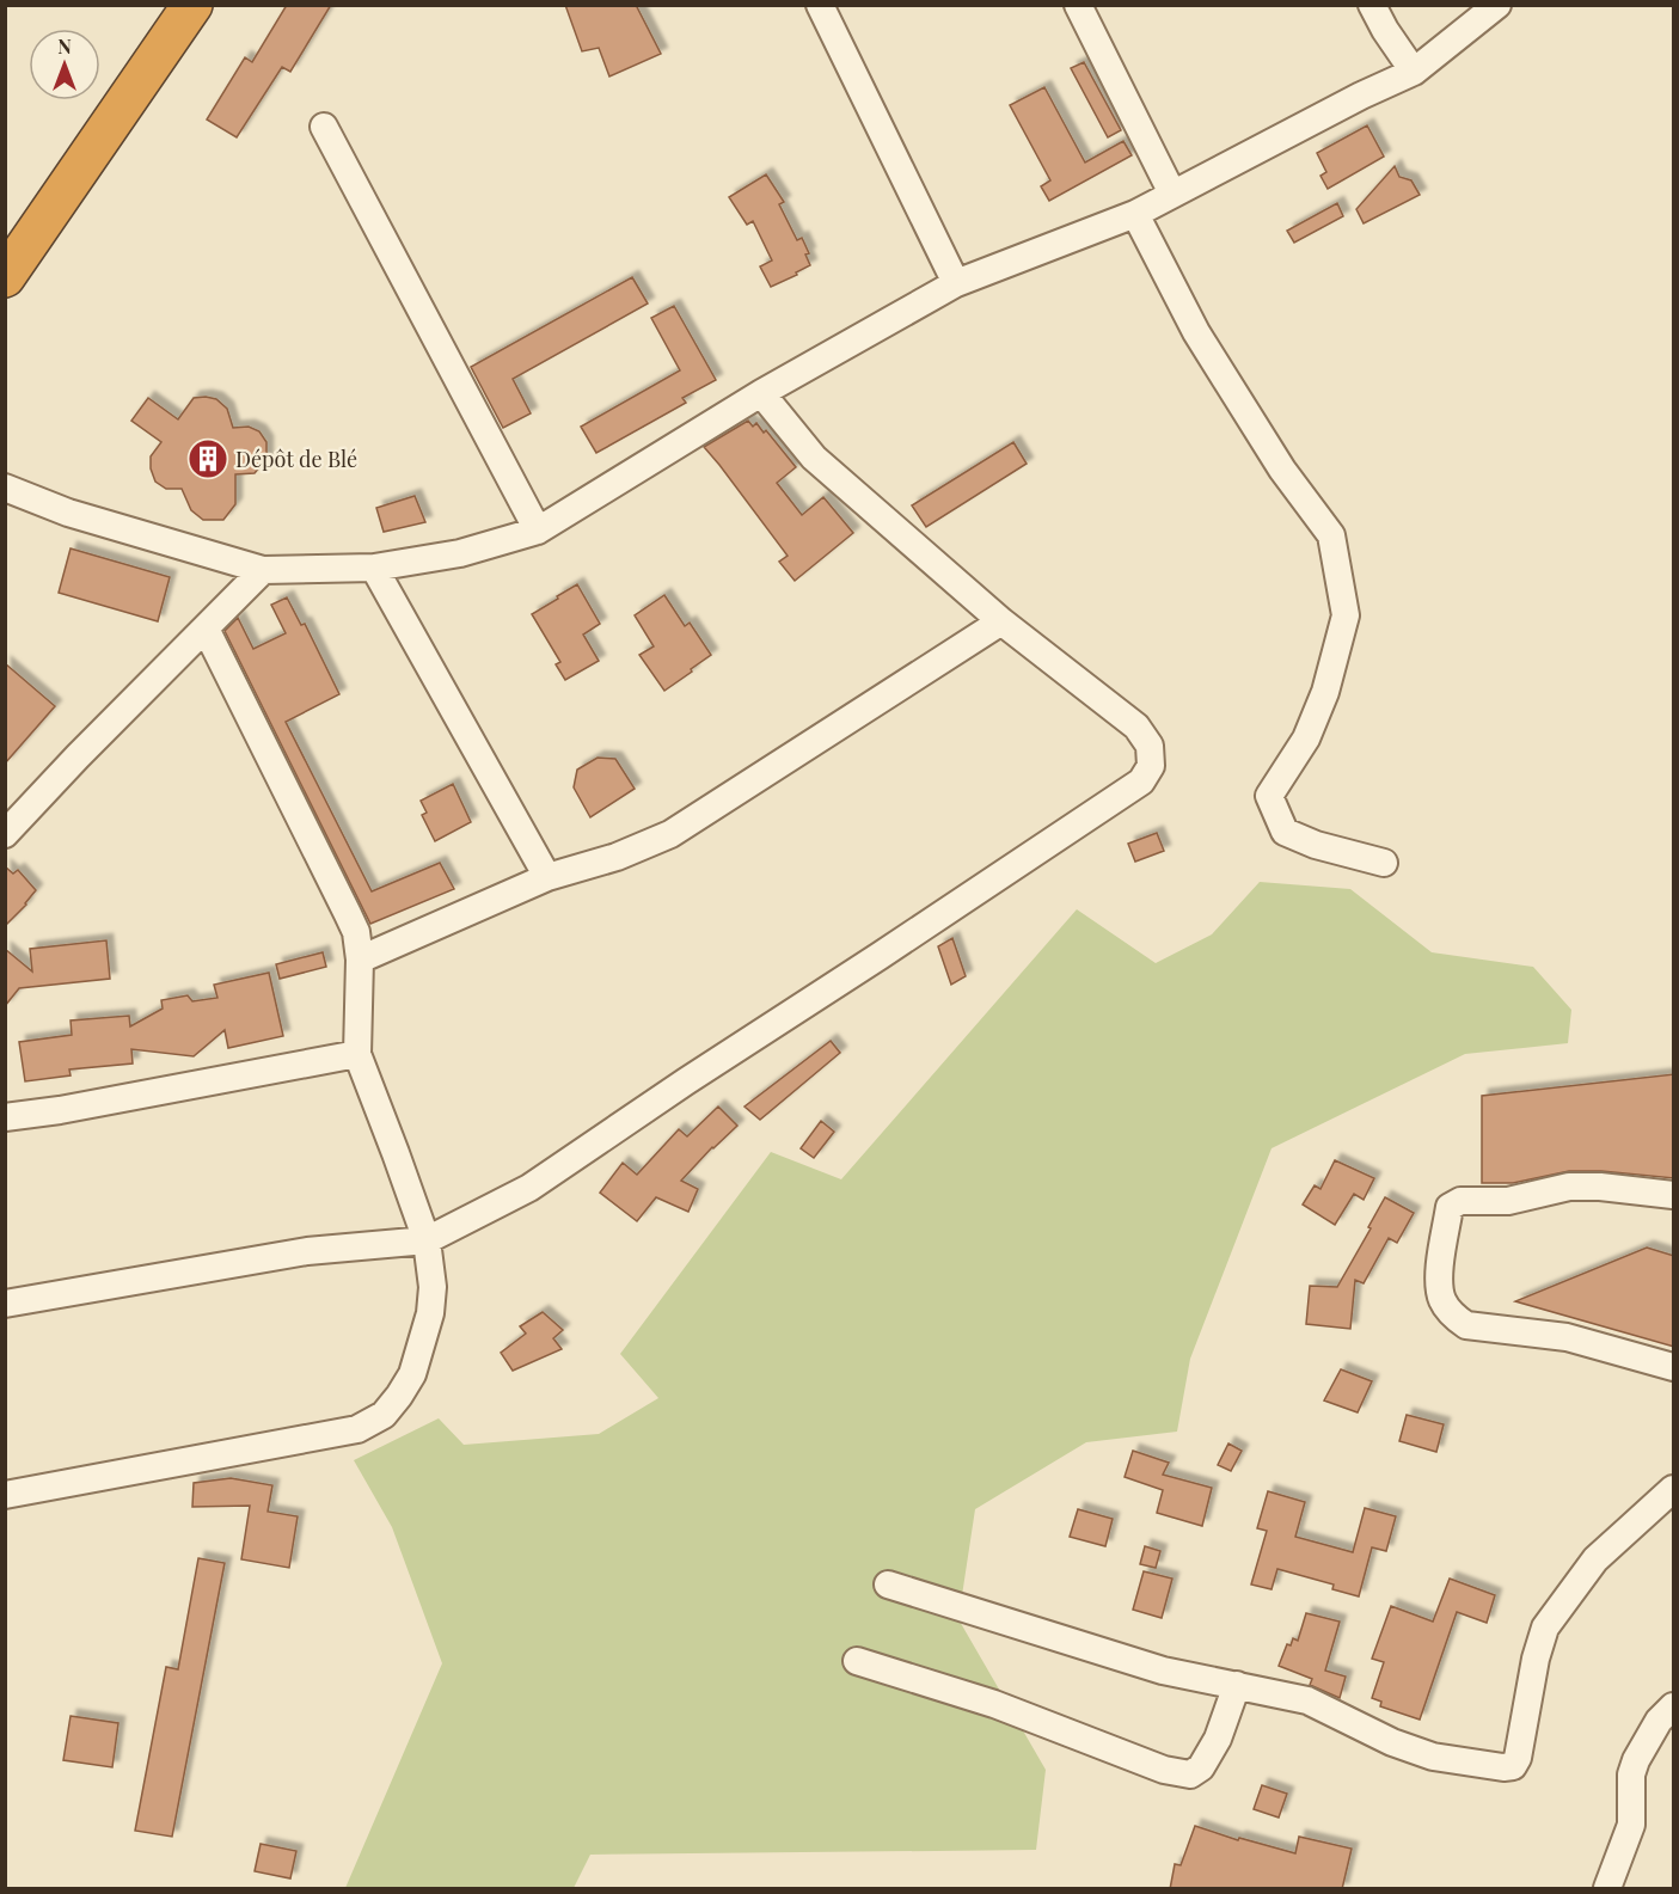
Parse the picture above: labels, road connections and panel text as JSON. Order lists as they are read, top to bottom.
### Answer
{
  "places": {
    "building": ["Dépôt de Blé"]
  },
  "north": "top"
}
